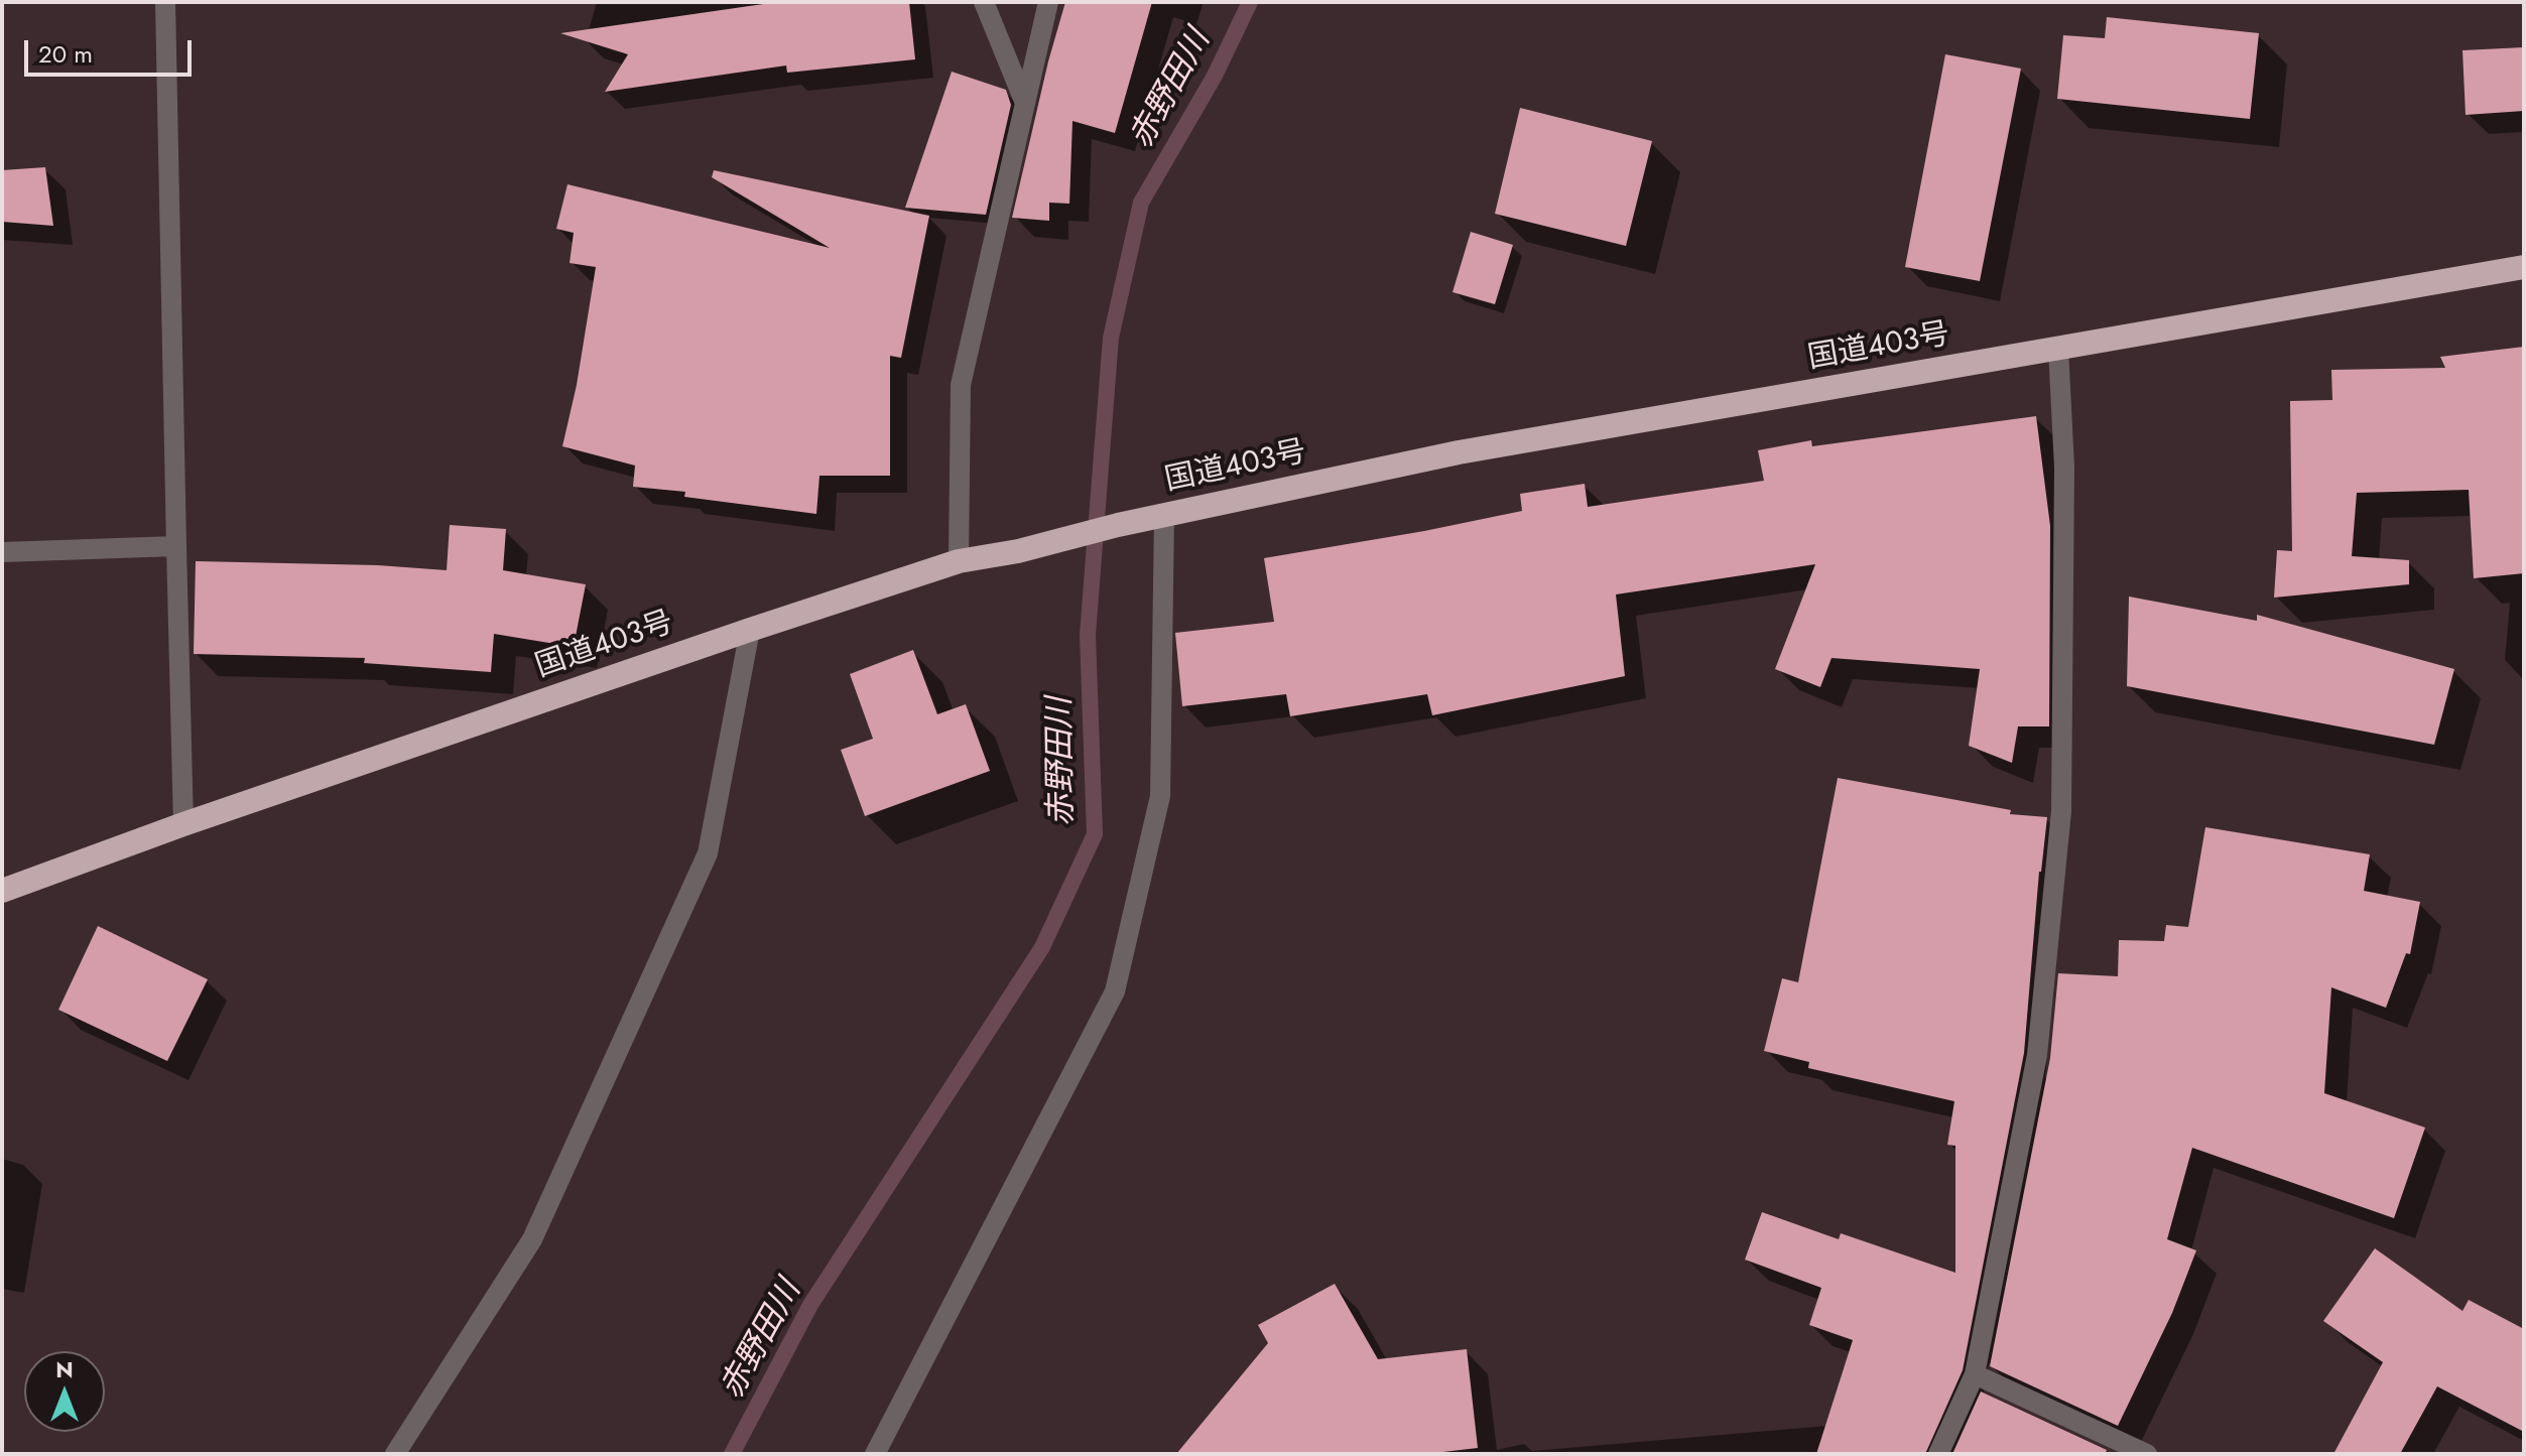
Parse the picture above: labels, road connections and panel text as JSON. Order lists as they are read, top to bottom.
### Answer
{
  "streets": {
    "highway": ["国道403号"]
  },
  "water": ["赤野田川"],
  "scale_bar": "20 m",
  "north": "top"
}
